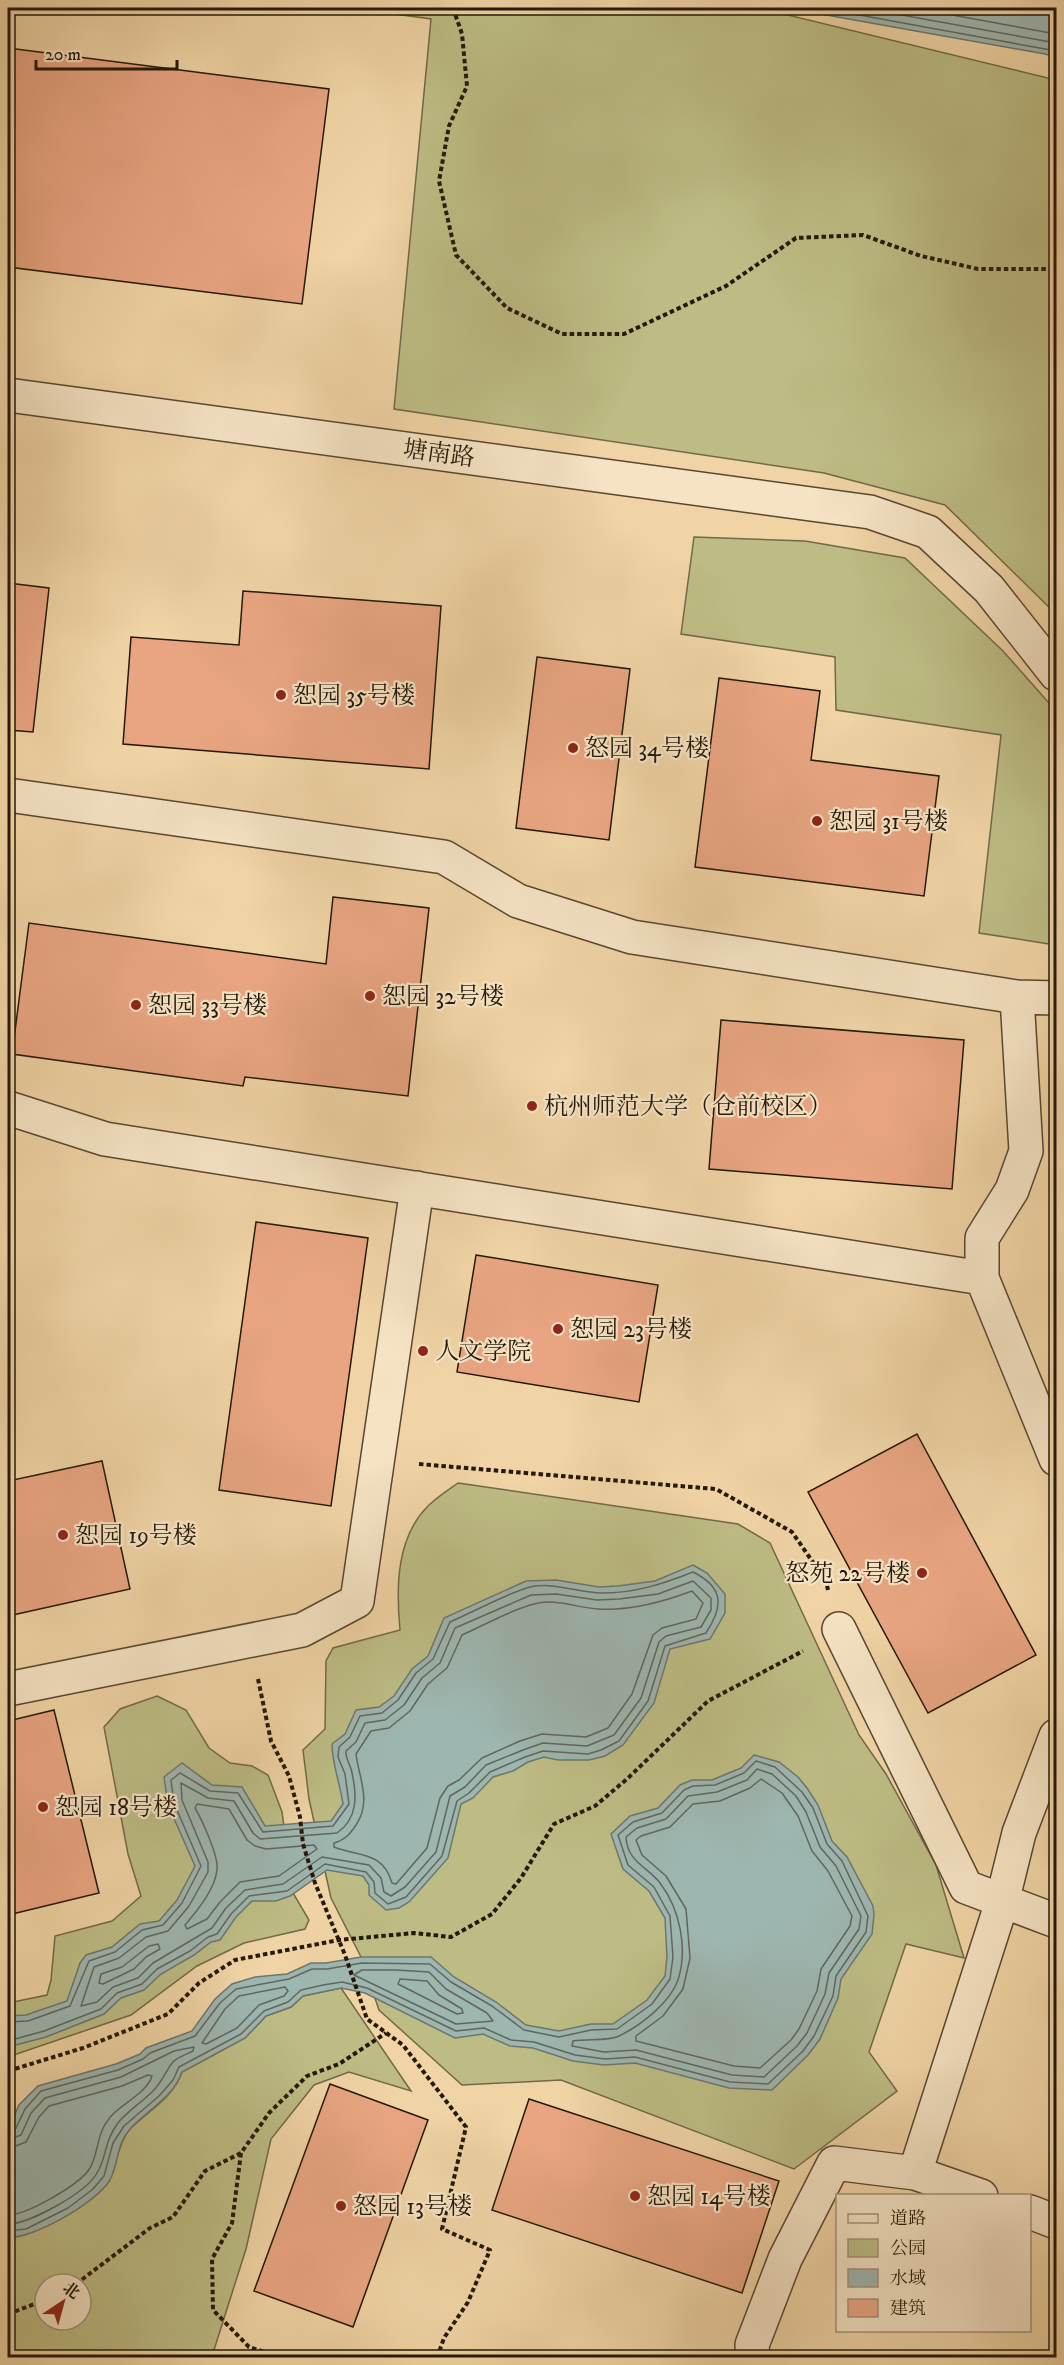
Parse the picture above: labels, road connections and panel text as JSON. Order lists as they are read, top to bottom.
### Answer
{
  "streets": {
    "street": ["塘南路"]
  },
  "places": [
    "恕园 35号楼",
    "怒园 34号楼",
    "恕园 31号楼",
    "恕园 32号楼",
    "恕园 33号楼",
    "杭州师范大学（仓前校区）",
    "恕园 23号楼",
    "人文学院",
    "恕园 19号楼",
    "怒苑 22号楼",
    "恕园 18号楼",
    "恕园 14号楼",
    "怒园 13号楼"
  ],
  "legend": [
    "道路",
    "公园",
    "水域",
    "建筑"
  ],
  "scale_bar": "20 m",
  "north": "top right"
}
